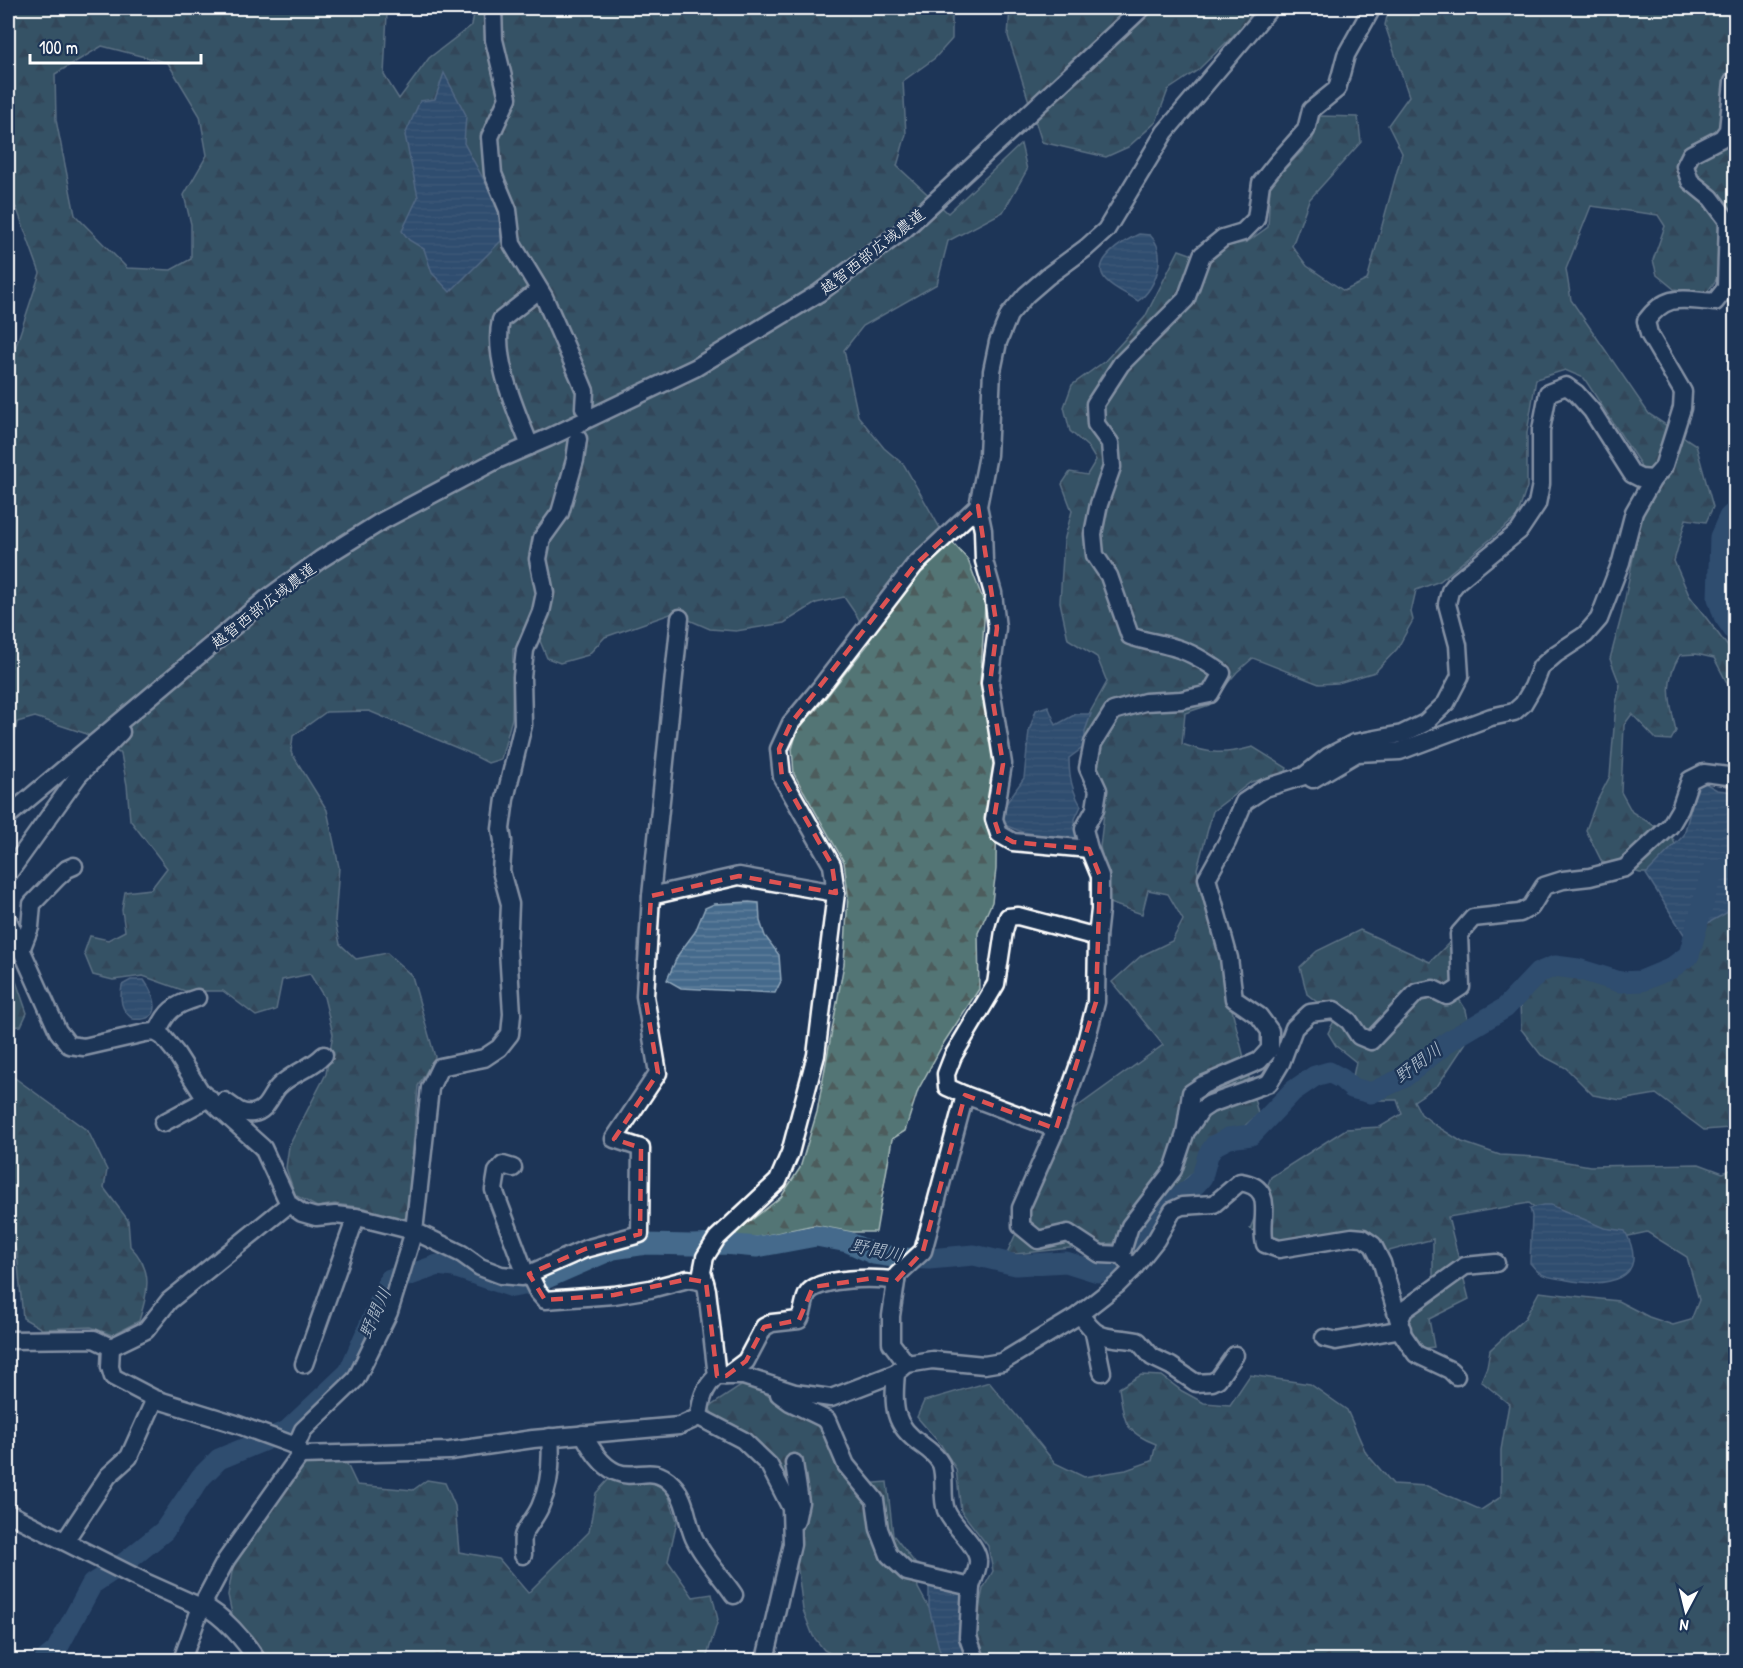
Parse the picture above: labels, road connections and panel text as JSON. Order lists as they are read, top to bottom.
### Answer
{
  "streets": {
    "street": ["越智西部広域農道"]
  },
  "water": ["野間川"],
  "scale_bar": "100 m",
  "north": "bottom"
}
